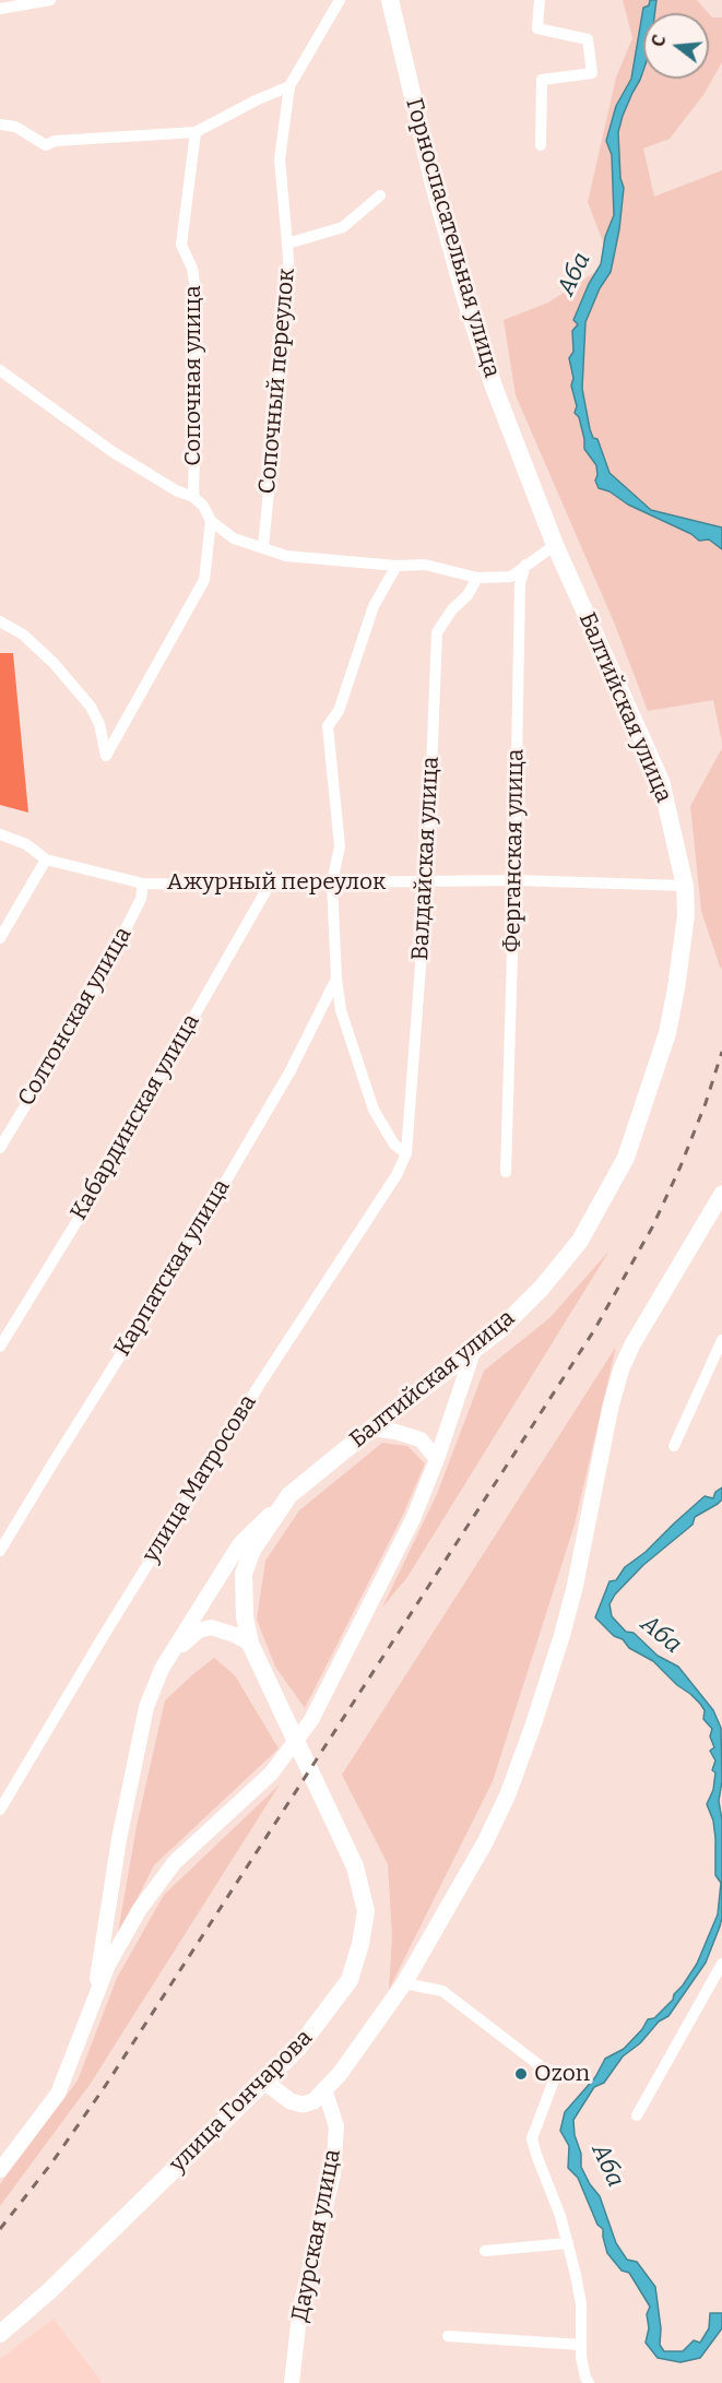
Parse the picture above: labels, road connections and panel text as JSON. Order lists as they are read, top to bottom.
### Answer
{
  "streets": {
    "main road": ["Горноспасательная улица", "Балтийская улица", "улица Гончарова"],
    "street": [
      "Сопочная улица",
      "Сопочный переулок",
      "Ферганская улица",
      "Валдайская улица",
      "Ажурный переулок",
      "Солтонская улица",
      "Кабардинская улица",
      "Карпатская улица",
      "улица Матросова",
      "Даурская улица"
    ]
  },
  "crossings": [
    ["Горноспасательная улица", "Балтийская улица"],
    ["Балтийская улица", "Ажурный переулок"],
    ["Балтийская улица", "улица Гончарова"],
    ["Ферганская улица", "Ажурный переулок"],
    ["Валдайская улица", "Ажурный переулок"],
    ["Валдайская улица", "Карпатская улица"],
    ["Валдайская улица", "улица Матросова"],
    ["Ажурный переулок", "Солтонская улица"],
    ["Ажурный переулок", "Кабардинская улица"],
    ["Ажурный переулок", "Карпатская улица"],
    ["Карпатская улица", "улица Матросова"]
  ],
  "water": ["Аба"],
  "places": ["Ozon"],
  "north": "left"
}
